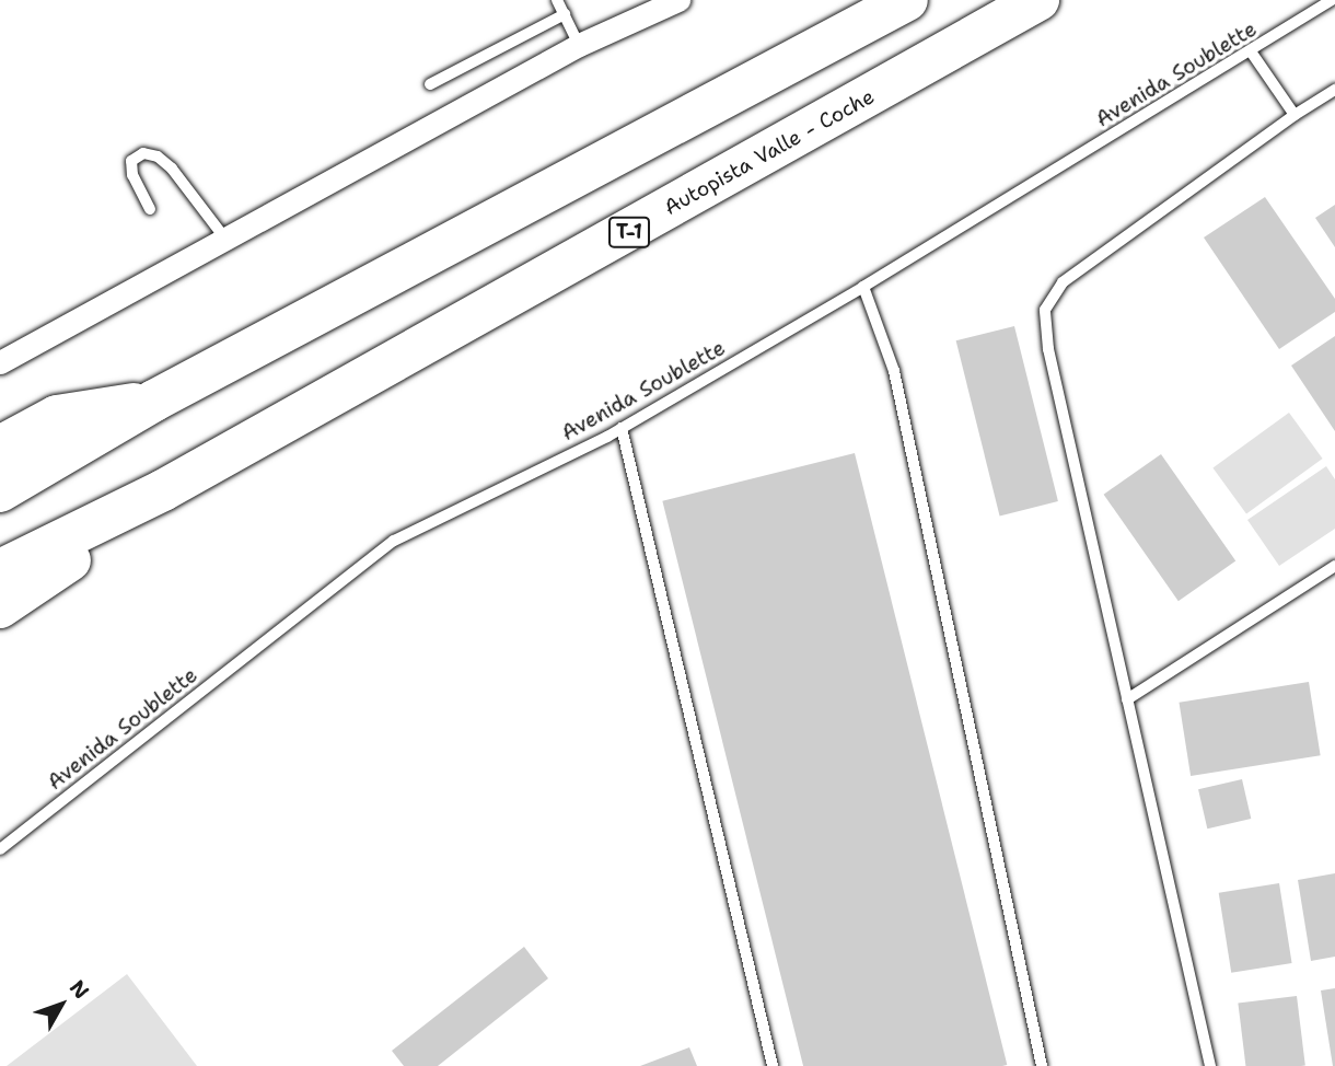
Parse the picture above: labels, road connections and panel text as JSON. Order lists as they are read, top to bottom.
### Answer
{
  "streets": {
    "highway": ["Autopista Valle - Coche", "T-1"],
    "lane": ["Avenida Soublette"]
  },
  "crossings": [
    ["Autopista Valle - Coche", "T-1"]
  ],
  "north": "top right"
}
